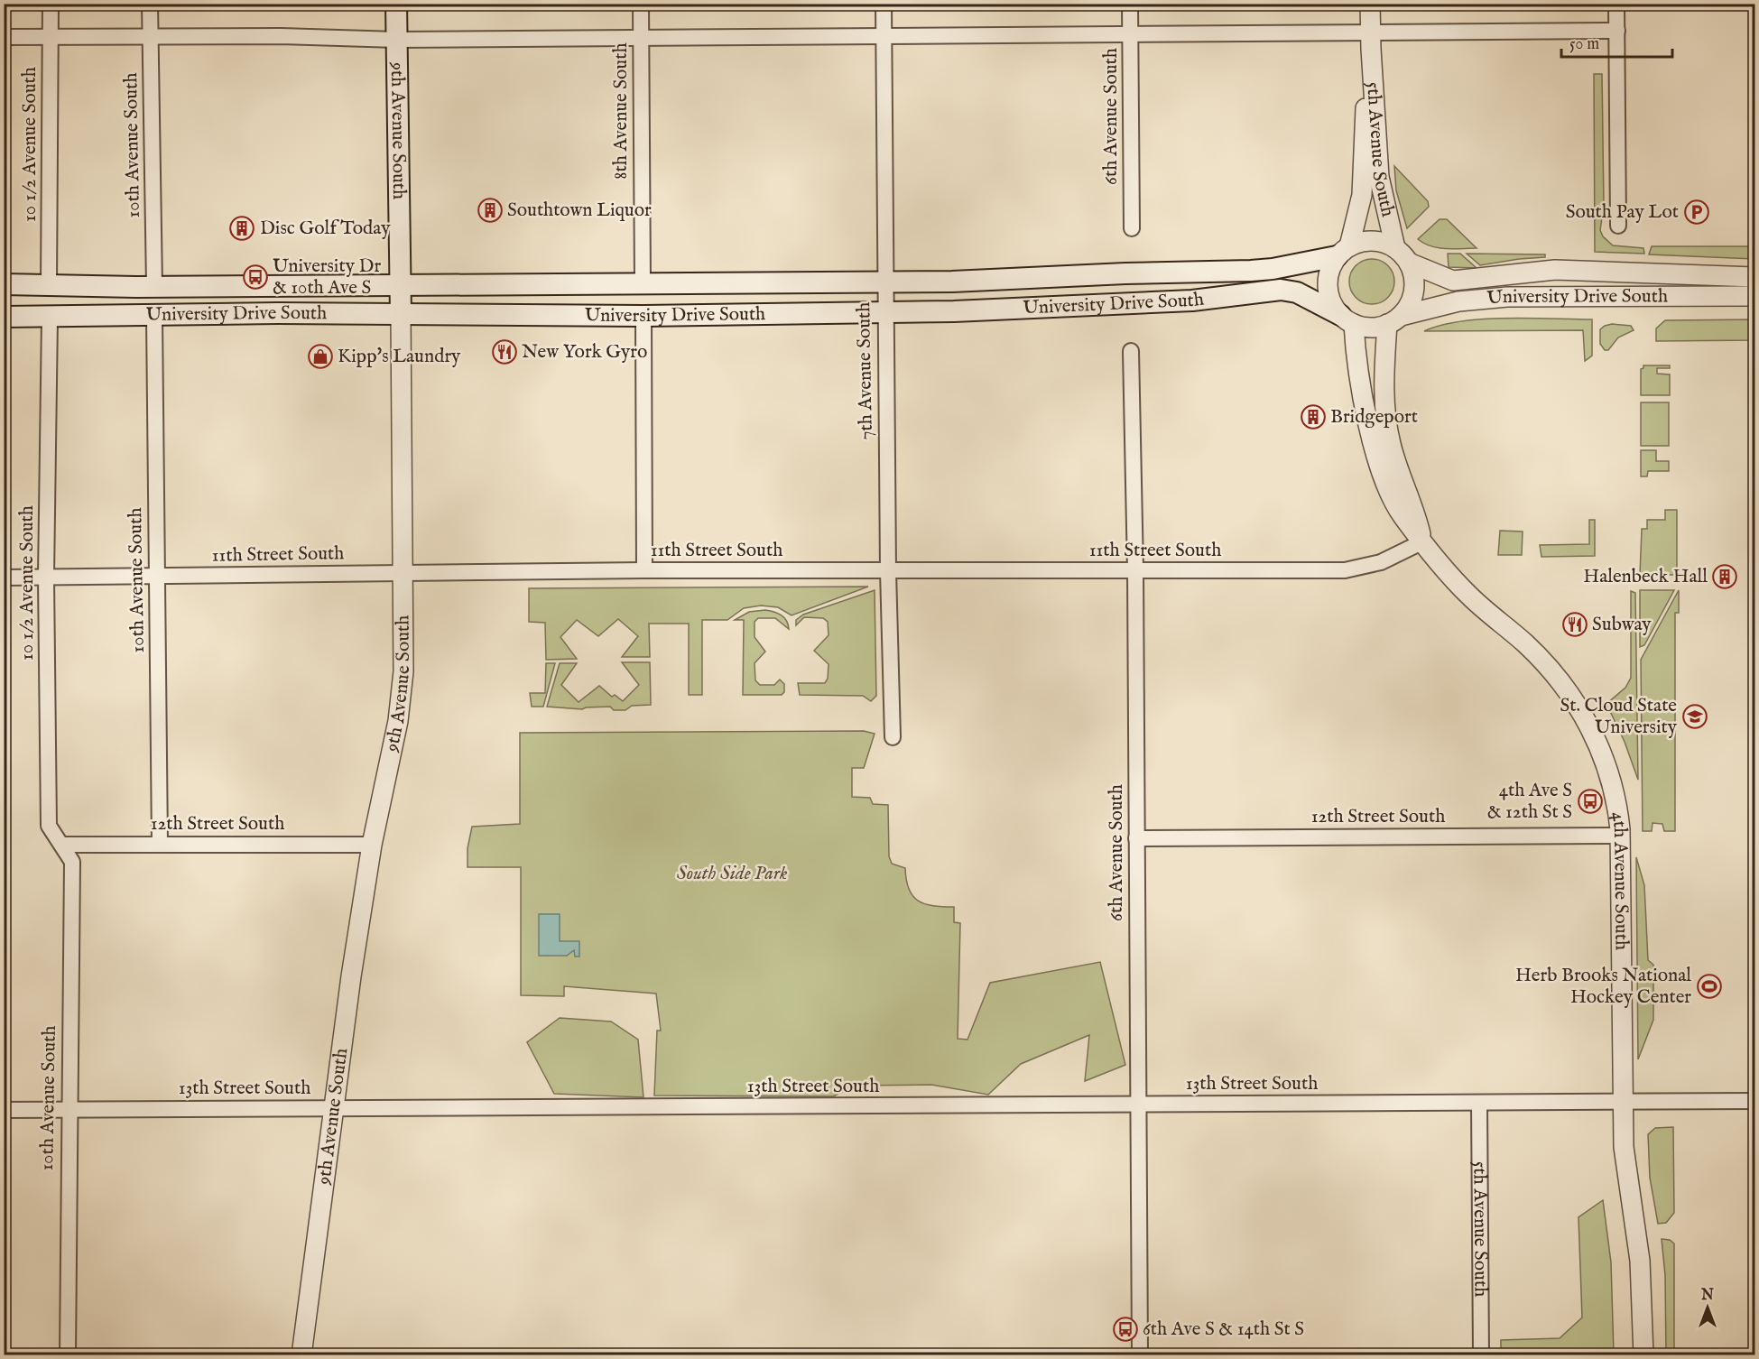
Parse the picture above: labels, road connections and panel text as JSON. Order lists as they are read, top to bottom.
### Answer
{
  "streets": {
    "main road": ["9th Avenue South", "University Drive South"],
    "street": [
      "8th Avenue South",
      "6th Avenue South",
      "10 1/2 Avenue South",
      "10th Avenue South",
      "5th Avenue South",
      "7th Avenue South",
      "11th Street South",
      "12th Street South",
      "4th Avenue South",
      "13th Street South"
    ]
  },
  "crossings": [
    ["8th Avenue South", "University Drive South"],
    ["6th Avenue South", "11th Street South"],
    ["6th Avenue South", "12th Street South"],
    ["6th Avenue South", "13th Street South"],
    ["9th Avenue South", "University Drive South"],
    ["9th Avenue South", "11th Street South"],
    ["9th Avenue South", "12th Street South"],
    ["9th Avenue South", "13th Street South"],
    ["10 1/2 Avenue South", "10th Avenue South"],
    ["10 1/2 Avenue South", "University Drive South"],
    ["10 1/2 Avenue South", "11th Street South"],
    ["10 1/2 Avenue South", "12th Street South"],
    ["10th Avenue South", "University Drive South"],
    ["10th Avenue South", "11th Street South"],
    ["10th Avenue South", "12th Street South"],
    ["10th Avenue South", "13th Street South"],
    ["5th Avenue South", "University Drive South"],
    ["5th Avenue South", "13th Street South"],
    ["University Drive South", "7th Avenue South"],
    ["7th Avenue South", "11th Street South"],
    ["11th Street South", "4th Avenue South"],
    ["12th Street South", "4th Avenue South"],
    ["4th Avenue South", "13th Street South"]
  ],
  "parks": ["South Side Park"],
  "places": {
    "building": [
      "Southtown Liquor",
      "Disc Golf Today",
      "Bridgeport",
      "Halenbeck Hall"
    ],
    "parking": ["South Pay Lot"],
    "bus stop": ["University Dr & 10th Ave S", "4th Ave S & 12th St S", "6th Ave S & 14th St S"],
    "restaurant": ["New York Gyro", "Subway"],
    "shop": ["Kipp's Laundry"],
    "school or university": ["St. Cloud State University"],
    "sports": ["Herb Brooks National Hockey Center"]
  },
  "scale_bar": "50 m",
  "north": "top"
}
